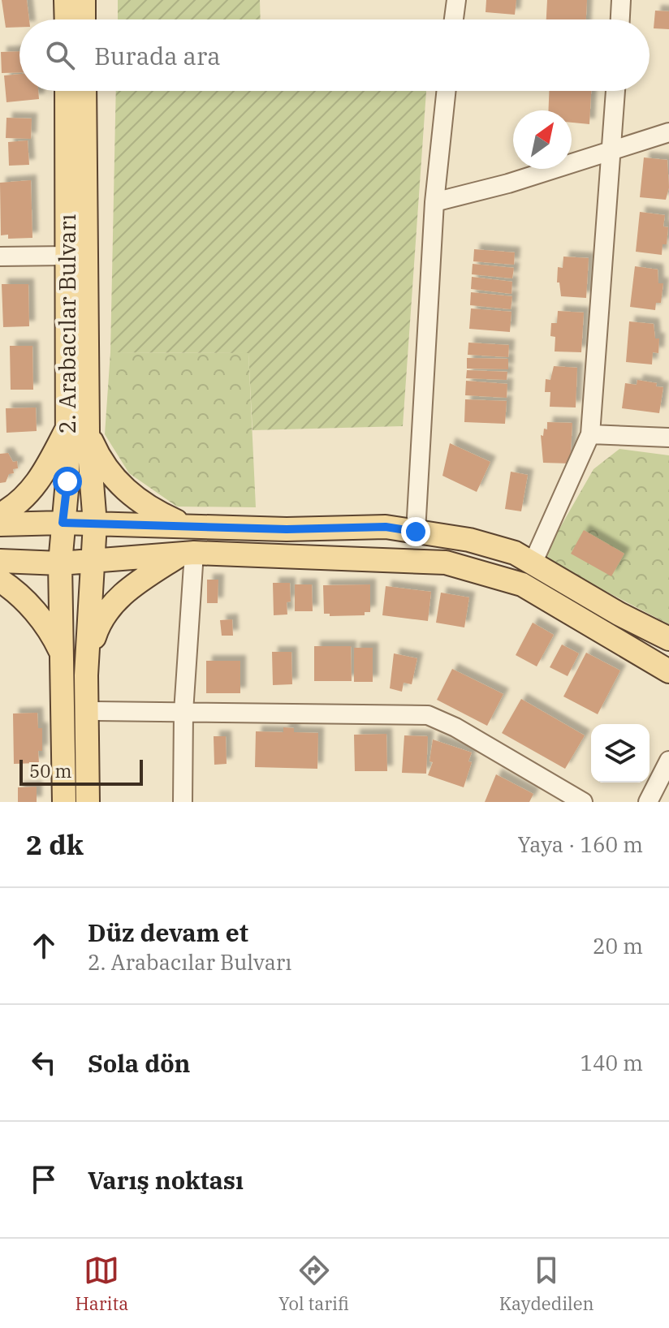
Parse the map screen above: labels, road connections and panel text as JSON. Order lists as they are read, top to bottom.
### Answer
{
  "streets": {
    "main road": ["2. Arabacılar Bulvarı"]
  },
  "scale_bar": "50 m",
  "north": "top right",
  "page": {
    "search": "Burada ara",
    "scale": "50 m",
    "heading": ["2 dk", "Yaya · 160 m"],
    "list": [
      ["Düz devam et", "2. Arabacılar Bulvarı", "20 m"],
      ["Sola dön", "140 m"],
      "Varış noktası"
    ],
    "nav": ["Harita", "Yol tarifi", "Kaydedilen"]
  }
}
